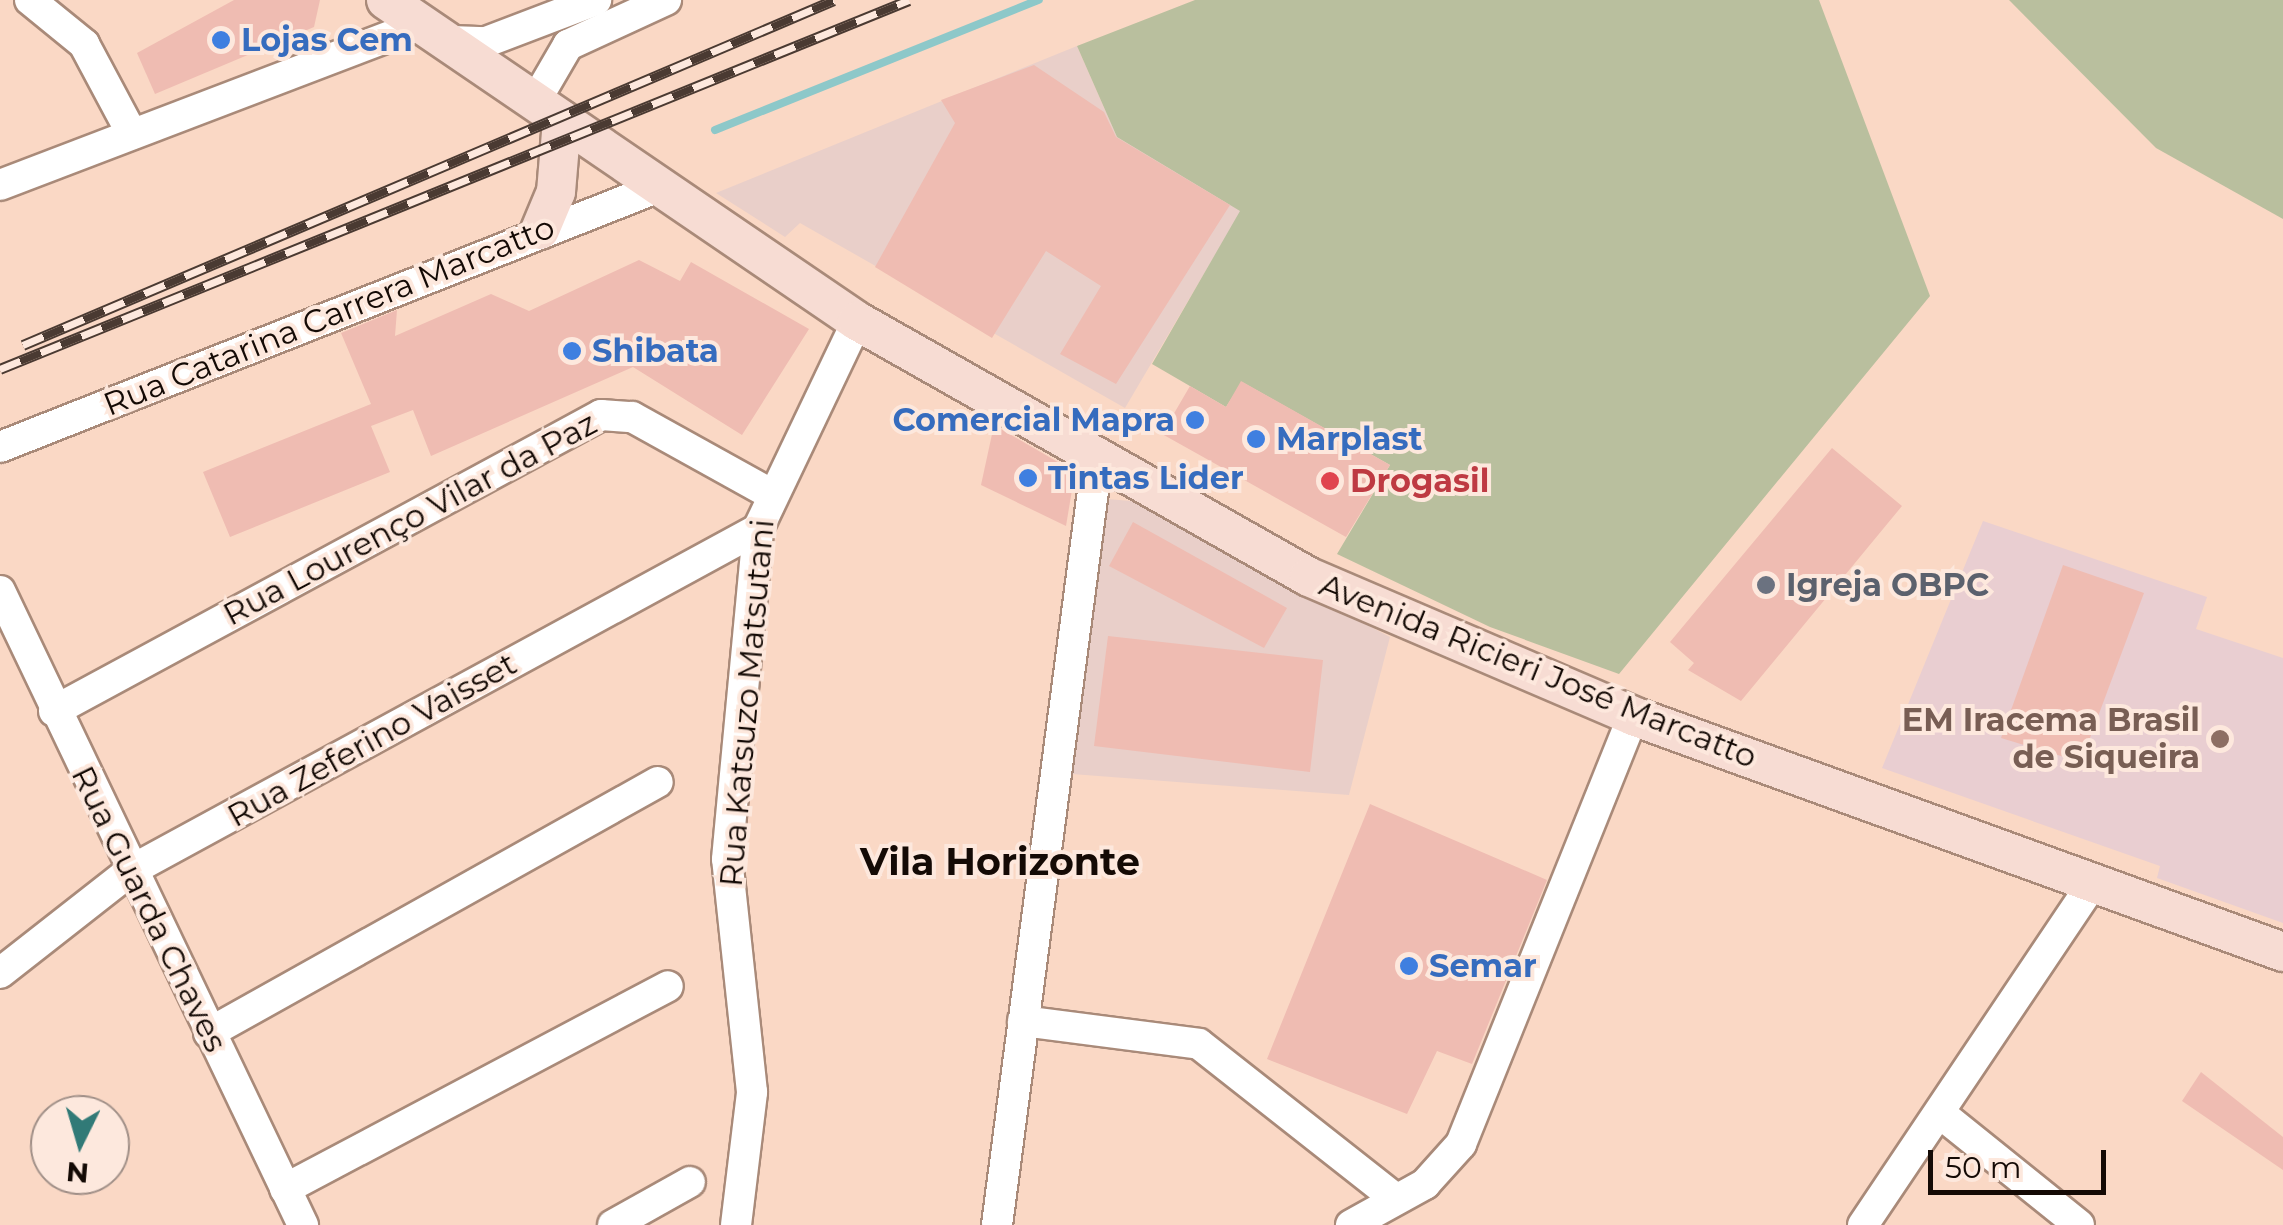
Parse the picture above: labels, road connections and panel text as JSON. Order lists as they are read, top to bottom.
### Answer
{
  "streets": {
    "main road": ["Avenida Ricieri José Marcatto"],
    "street": [
      "Rua Catarina Carrera Marcatto",
      "Rua Lourenço Vilar da Paz",
      "Rua Katsuzo Matsutani",
      "Rua Zeferino Vaisset",
      "Rua Guarda Chaves"
    ]
  },
  "crossings": [
    ["Rua Catarina Carrera Marcatto", "Avenida Ricieri José Marcatto"],
    ["Rua Lourenço Vilar da Paz", "Rua Katsuzo Matsutani"],
    ["Rua Lourenço Vilar da Paz", "Rua Guarda Chaves"],
    ["Avenida Ricieri José Marcatto", "Rua Katsuzo Matsutani"],
    ["Rua Katsuzo Matsutani", "Rua Zeferino Vaisset"],
    ["Rua Zeferino Vaisset", "Rua Guarda Chaves"]
  ],
  "districts": ["Vila Horizonte"],
  "places": [
    "Lojas Cem",
    "Shibata",
    "Comercial Mapra",
    "Marplast",
    "Tintas Lider",
    "Drogasil",
    "Igreja OBPC",
    "EM Iracema Brasil de Siqueira",
    "Semar"
  ],
  "scale_bar": "50 m",
  "north": "bottom"
}
